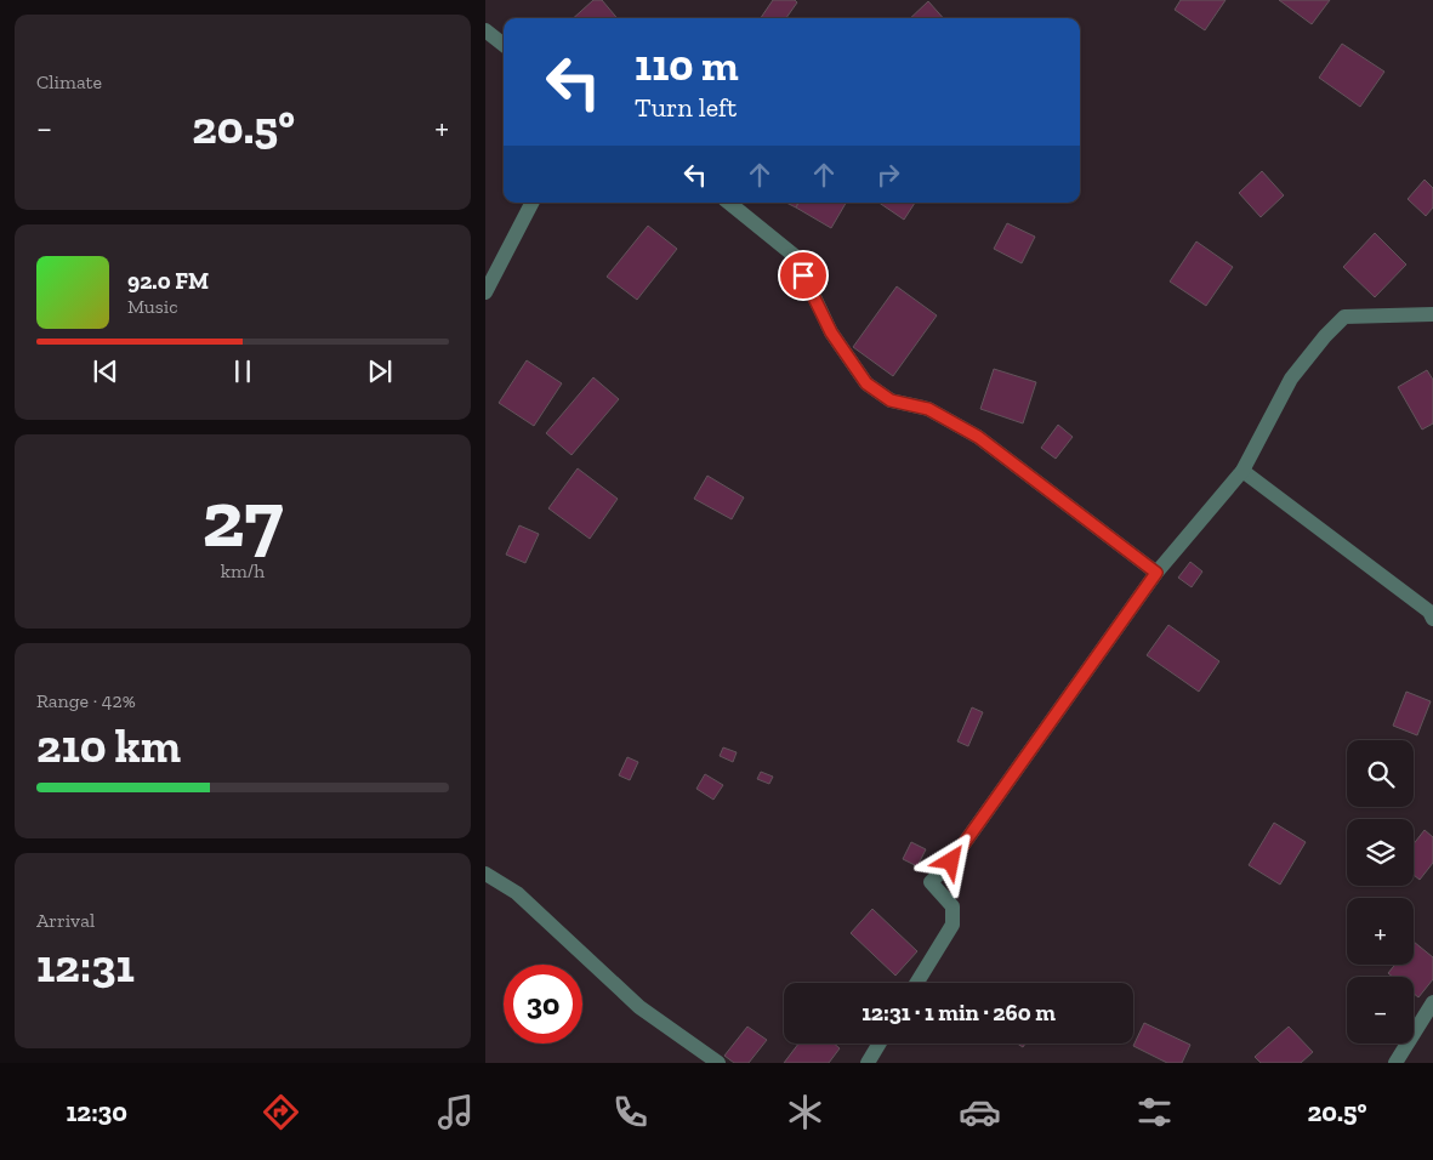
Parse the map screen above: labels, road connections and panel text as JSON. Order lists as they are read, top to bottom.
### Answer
{
  "page": {
    "tile": [
      "Climate",
      ["27", "km/h"],
      ["Range · 42%", "210 km"],
      ["Arrival", "12:31"]
    ],
    "turn": ["110 m", "Turn left"],
    "heat": ["−", "20.5°", "+"],
    "song": ["92.0 FM", "Music"],
    "map_buttons": ["+", "−"],
    "limit": "30",
    "trip": "12:31 · 1 min · 260 m",
    "tabs": ["12:30", "20.5°"]
  }
}
